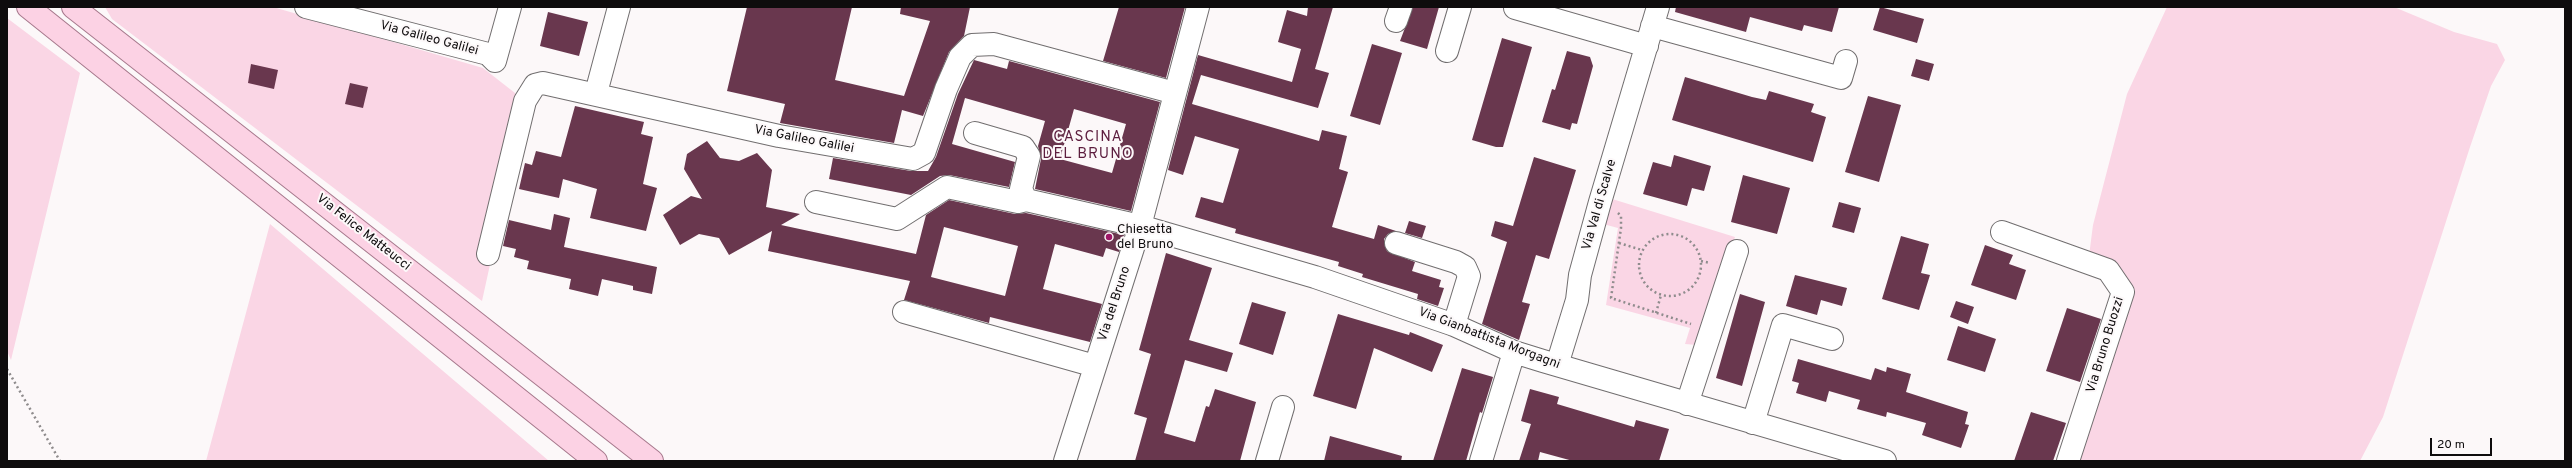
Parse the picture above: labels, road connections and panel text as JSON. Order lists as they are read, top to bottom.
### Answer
{
  "streets": {
    "main road": ["Via Felice Matteucci"],
    "street": [
      "Via Galileo Galilei",
      "Via Val di Scalve",
      "Via del Bruno",
      "Via Gianbattista Morgagni",
      "Via Bruno Buozzi"
    ]
  },
  "crossings": [
    ["Via Galileo Galilei", "Via del Bruno"],
    ["Via Val di Scalve", "Via Gianbattista Morgagni"],
    ["Via del Bruno", "Via Gianbattista Morgagni"]
  ],
  "districts": ["CASCINA DEL BRUNO"],
  "places": ["Chiesetta del Bruno"],
  "scale_bar": "20 m"
}
